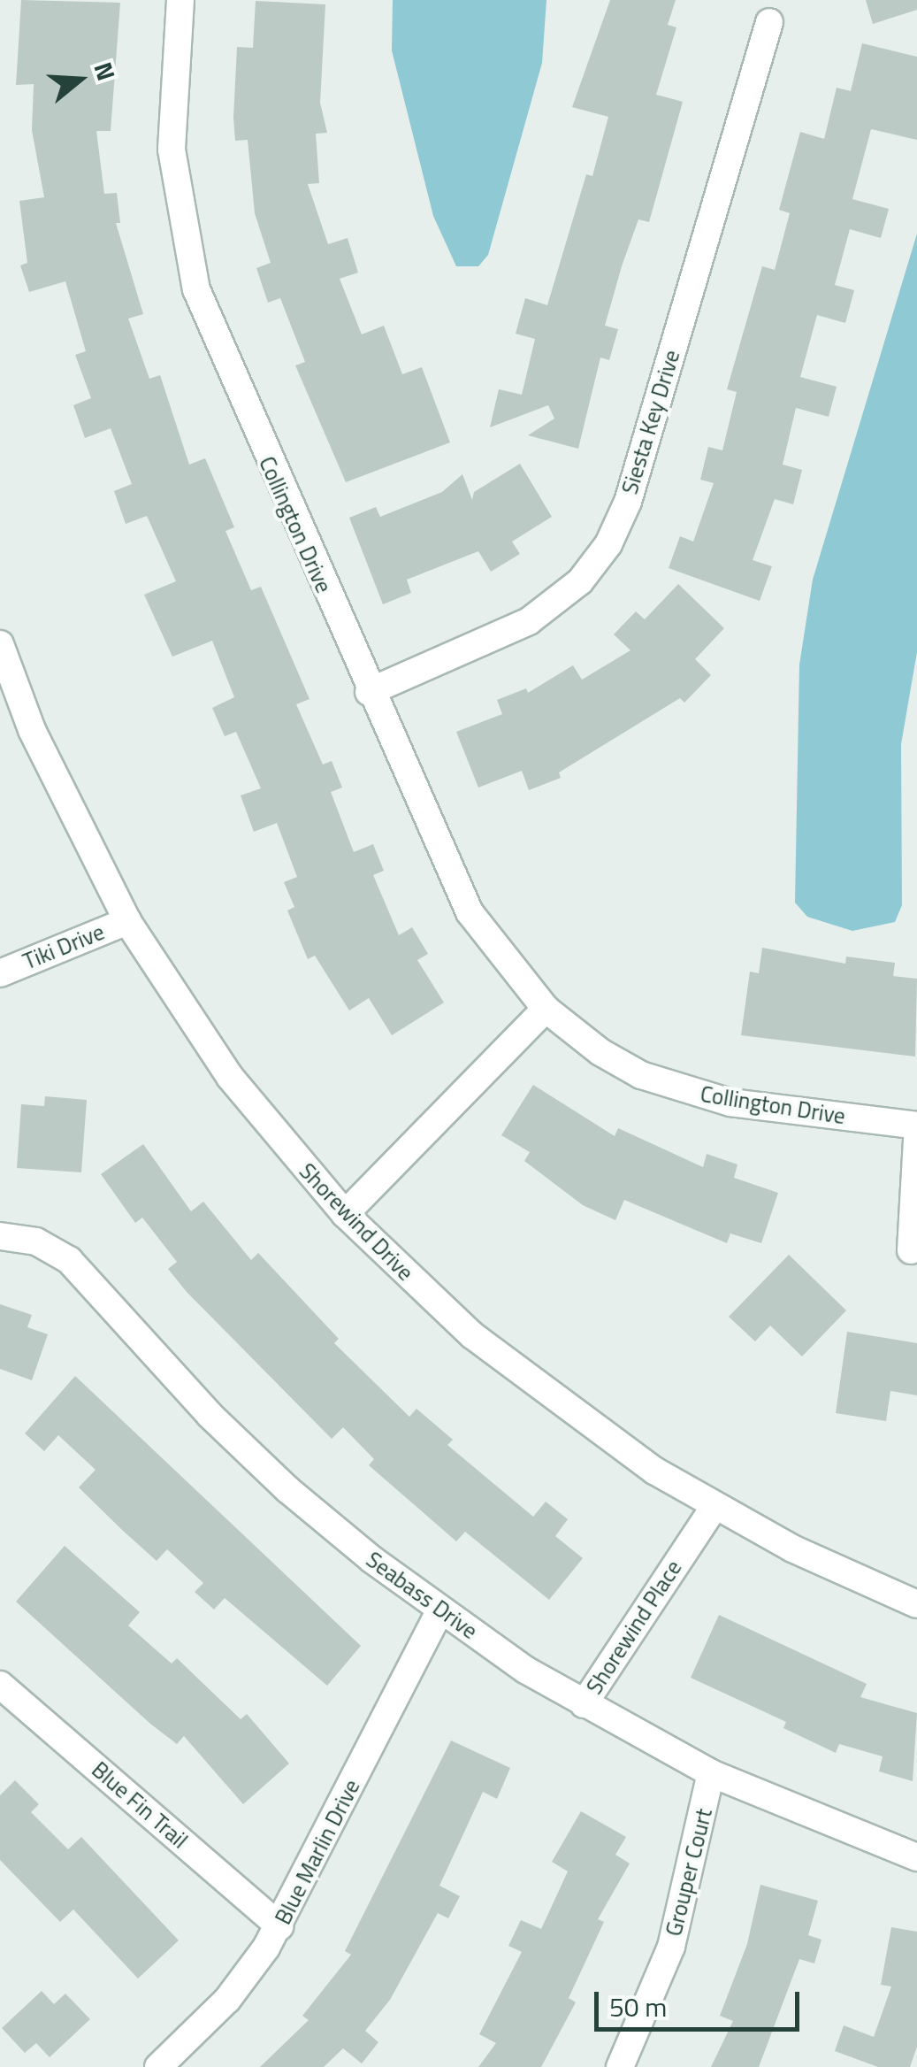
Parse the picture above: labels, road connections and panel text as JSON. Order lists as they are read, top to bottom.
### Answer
{
  "streets": {
    "street": [
      "Siesta Key Drive",
      "Collington Drive",
      "Tiki Drive",
      "Shorewind Drive",
      "Seabass Drive",
      "Shorewind Place",
      "Blue Fin Trail",
      "Blue Marlin Drive",
      "Grouper Court"
    ]
  },
  "crossings": [
    ["Siesta Key Drive", "Collington Drive"],
    ["Tiki Drive", "Shorewind Drive"],
    ["Shorewind Drive", "Shorewind Place"],
    ["Seabass Drive", "Shorewind Place"],
    ["Seabass Drive", "Blue Marlin Drive"],
    ["Seabass Drive", "Grouper Court"],
    ["Blue Fin Trail", "Blue Marlin Drive"]
  ],
  "scale_bar": "50 m",
  "north": "right"
}
